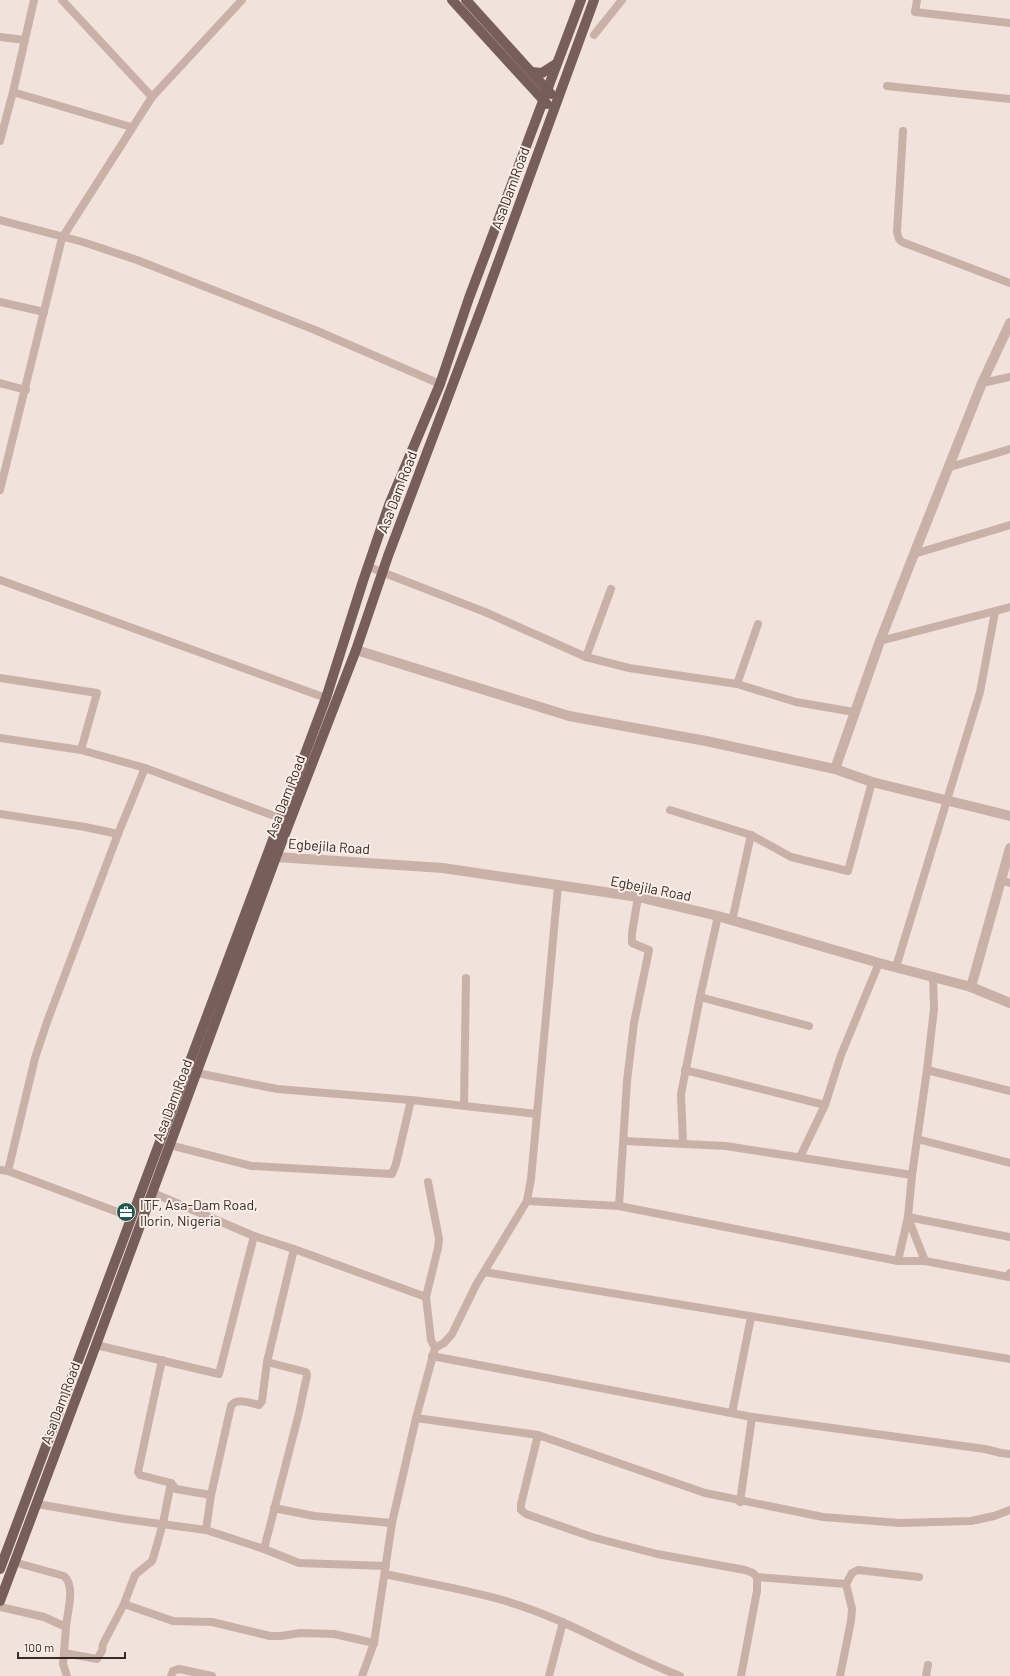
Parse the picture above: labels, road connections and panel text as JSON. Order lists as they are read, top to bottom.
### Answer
{
  "streets": {
    "main road": ["Asa Dam Road"],
    "street": ["Egbejila Road"]
  },
  "crossings": [
    ["Asa Dam Road", "Egbejila Road"]
  ],
  "places": {
    "office": ["ITF, Asa-Dam Road, Ilorin, Nigeria"]
  },
  "scale_bar": "100 m"
}
